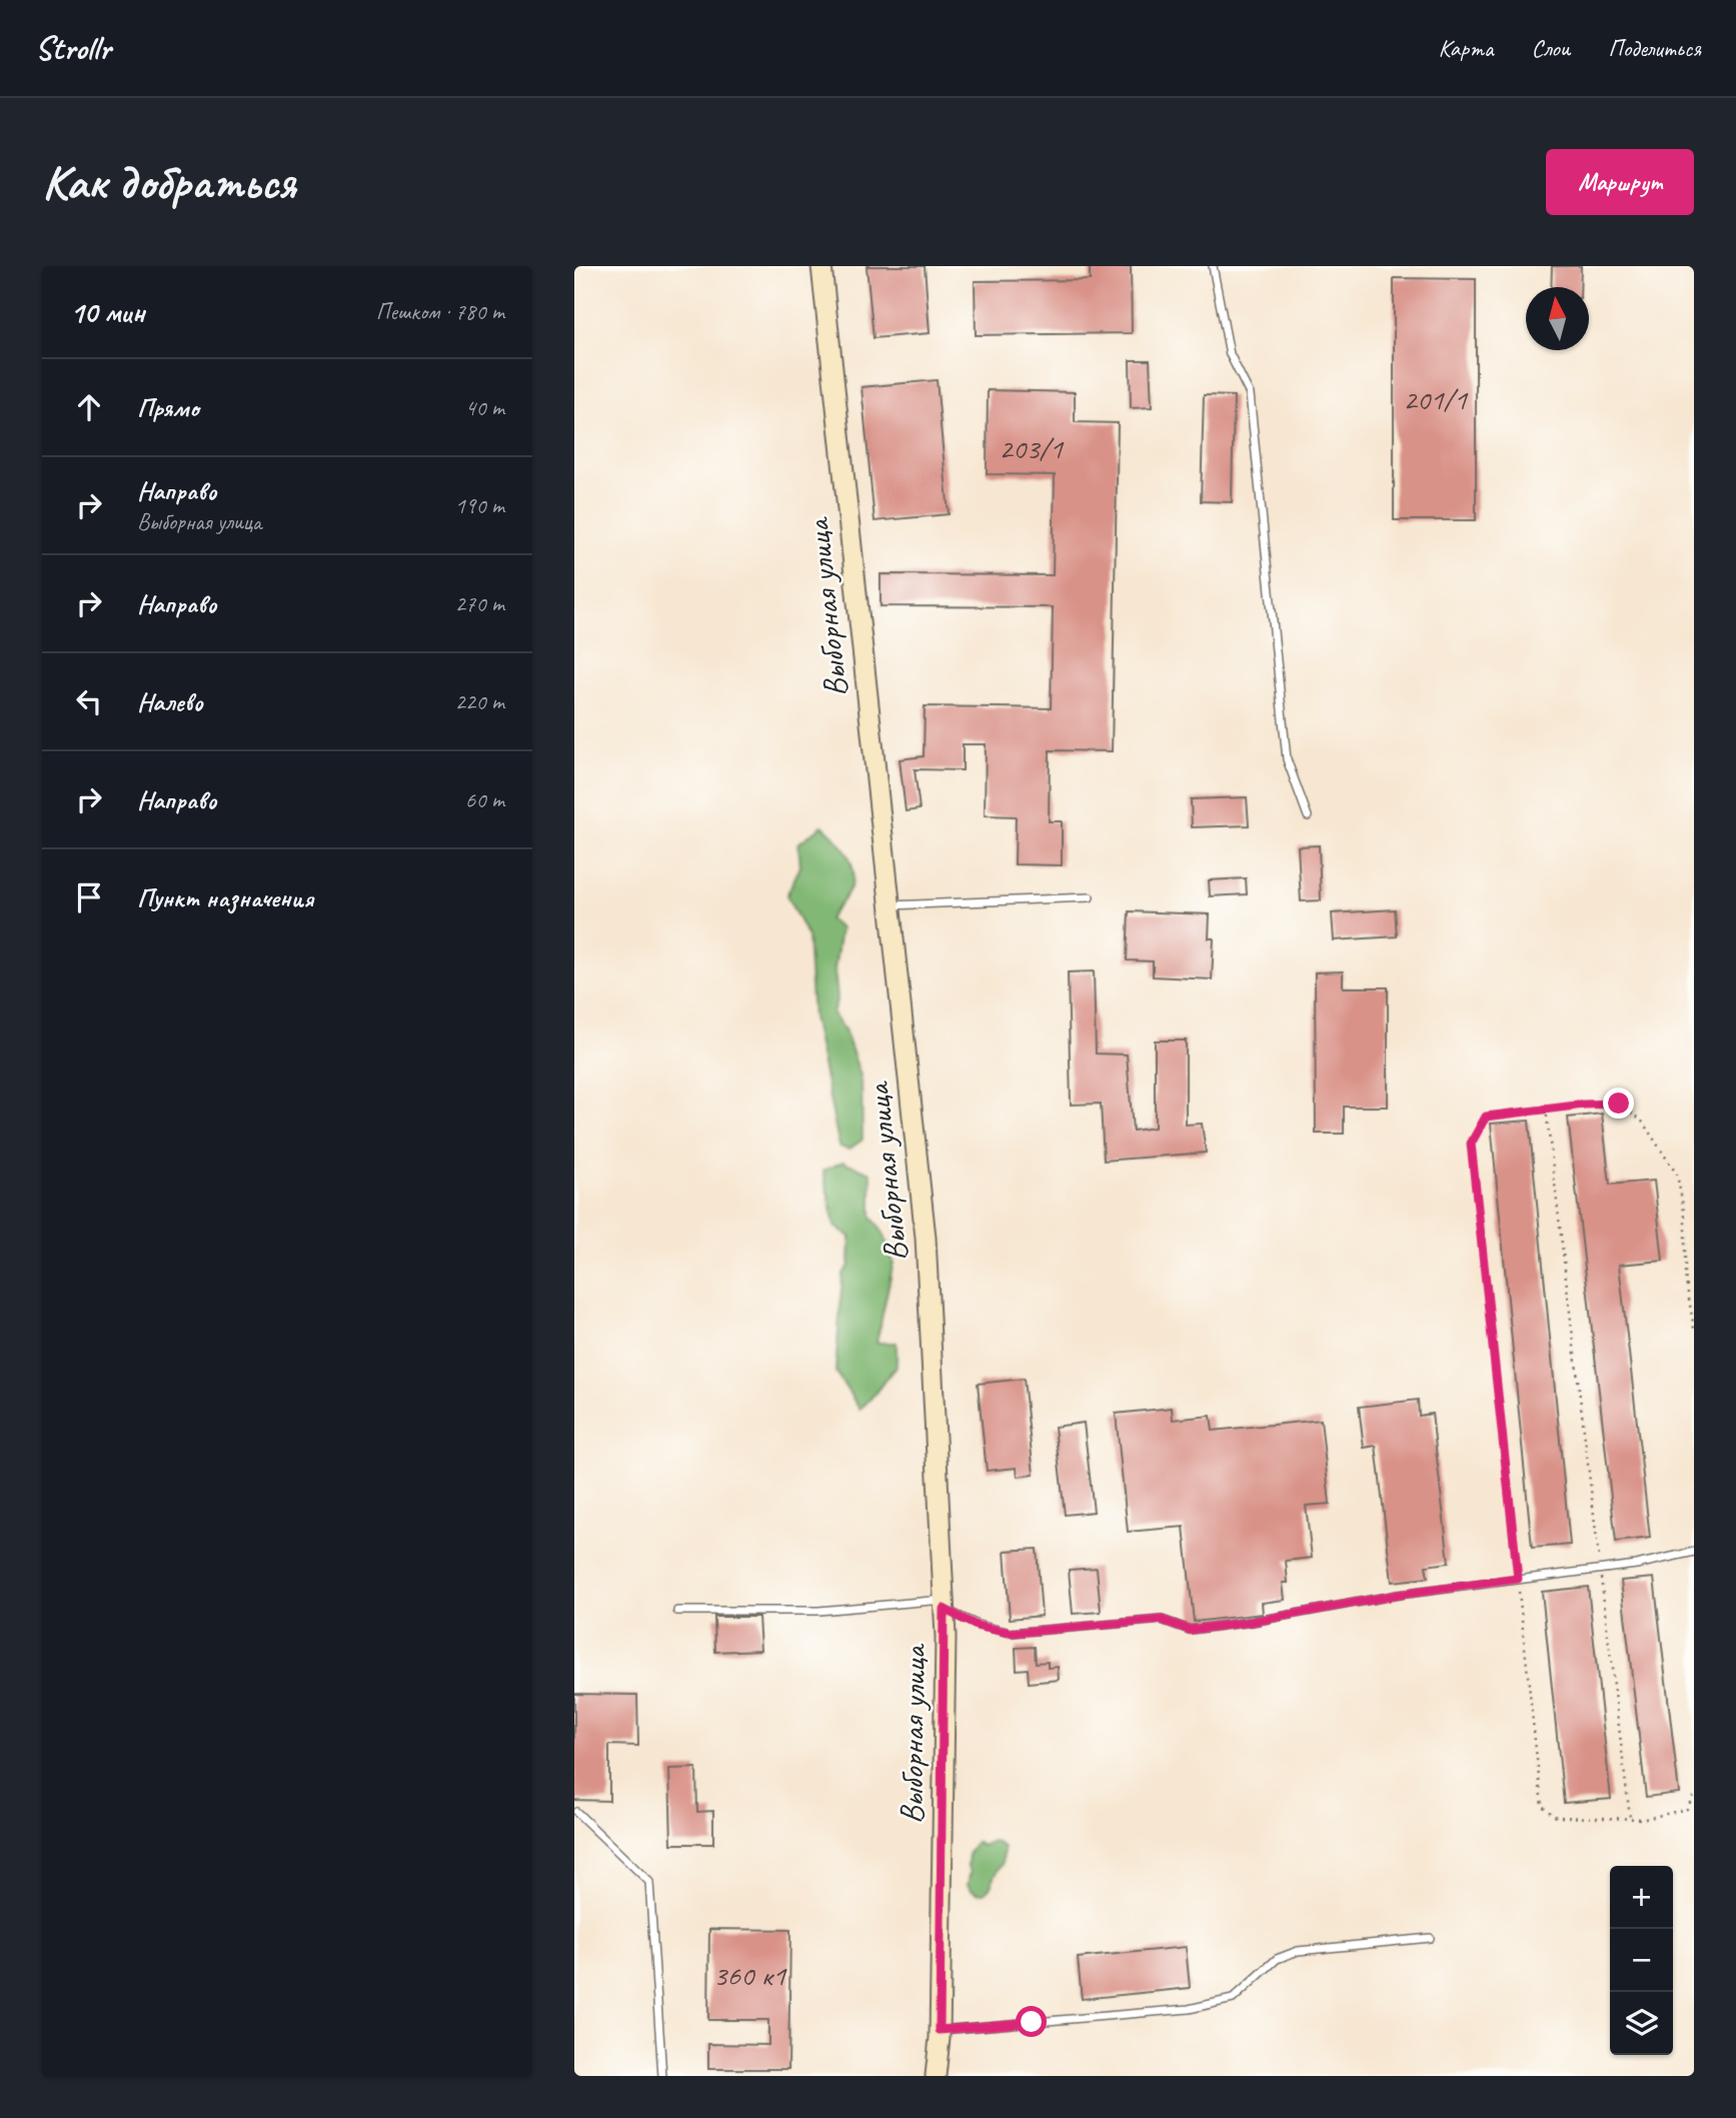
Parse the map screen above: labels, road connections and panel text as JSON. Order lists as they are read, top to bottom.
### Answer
{
  "streets": {
    "main road": ["Выборная улица"]
  },
  "house_numbers": ["201/1", "203/1", "360 к1"],
  "north": "top",
  "page": {
    "header": "Strollr",
    "nav": ["Карта", "Слои", "Поделиться"],
    "buttons": "Маршрут",
    "title": "Как добраться",
    "heading": ["10 мин", "Пешком · 780 m"],
    "list": [
      ["Прямо", "40 m"],
      ["Направо", "Выборная улица", "190 m"],
      ["Направо", "270 m"],
      ["Налево", "220 m"],
      ["Направо", "60 m"],
      "Пункт назначения"
    ],
    "map_buttons": ["+", "−"]
  }
}
